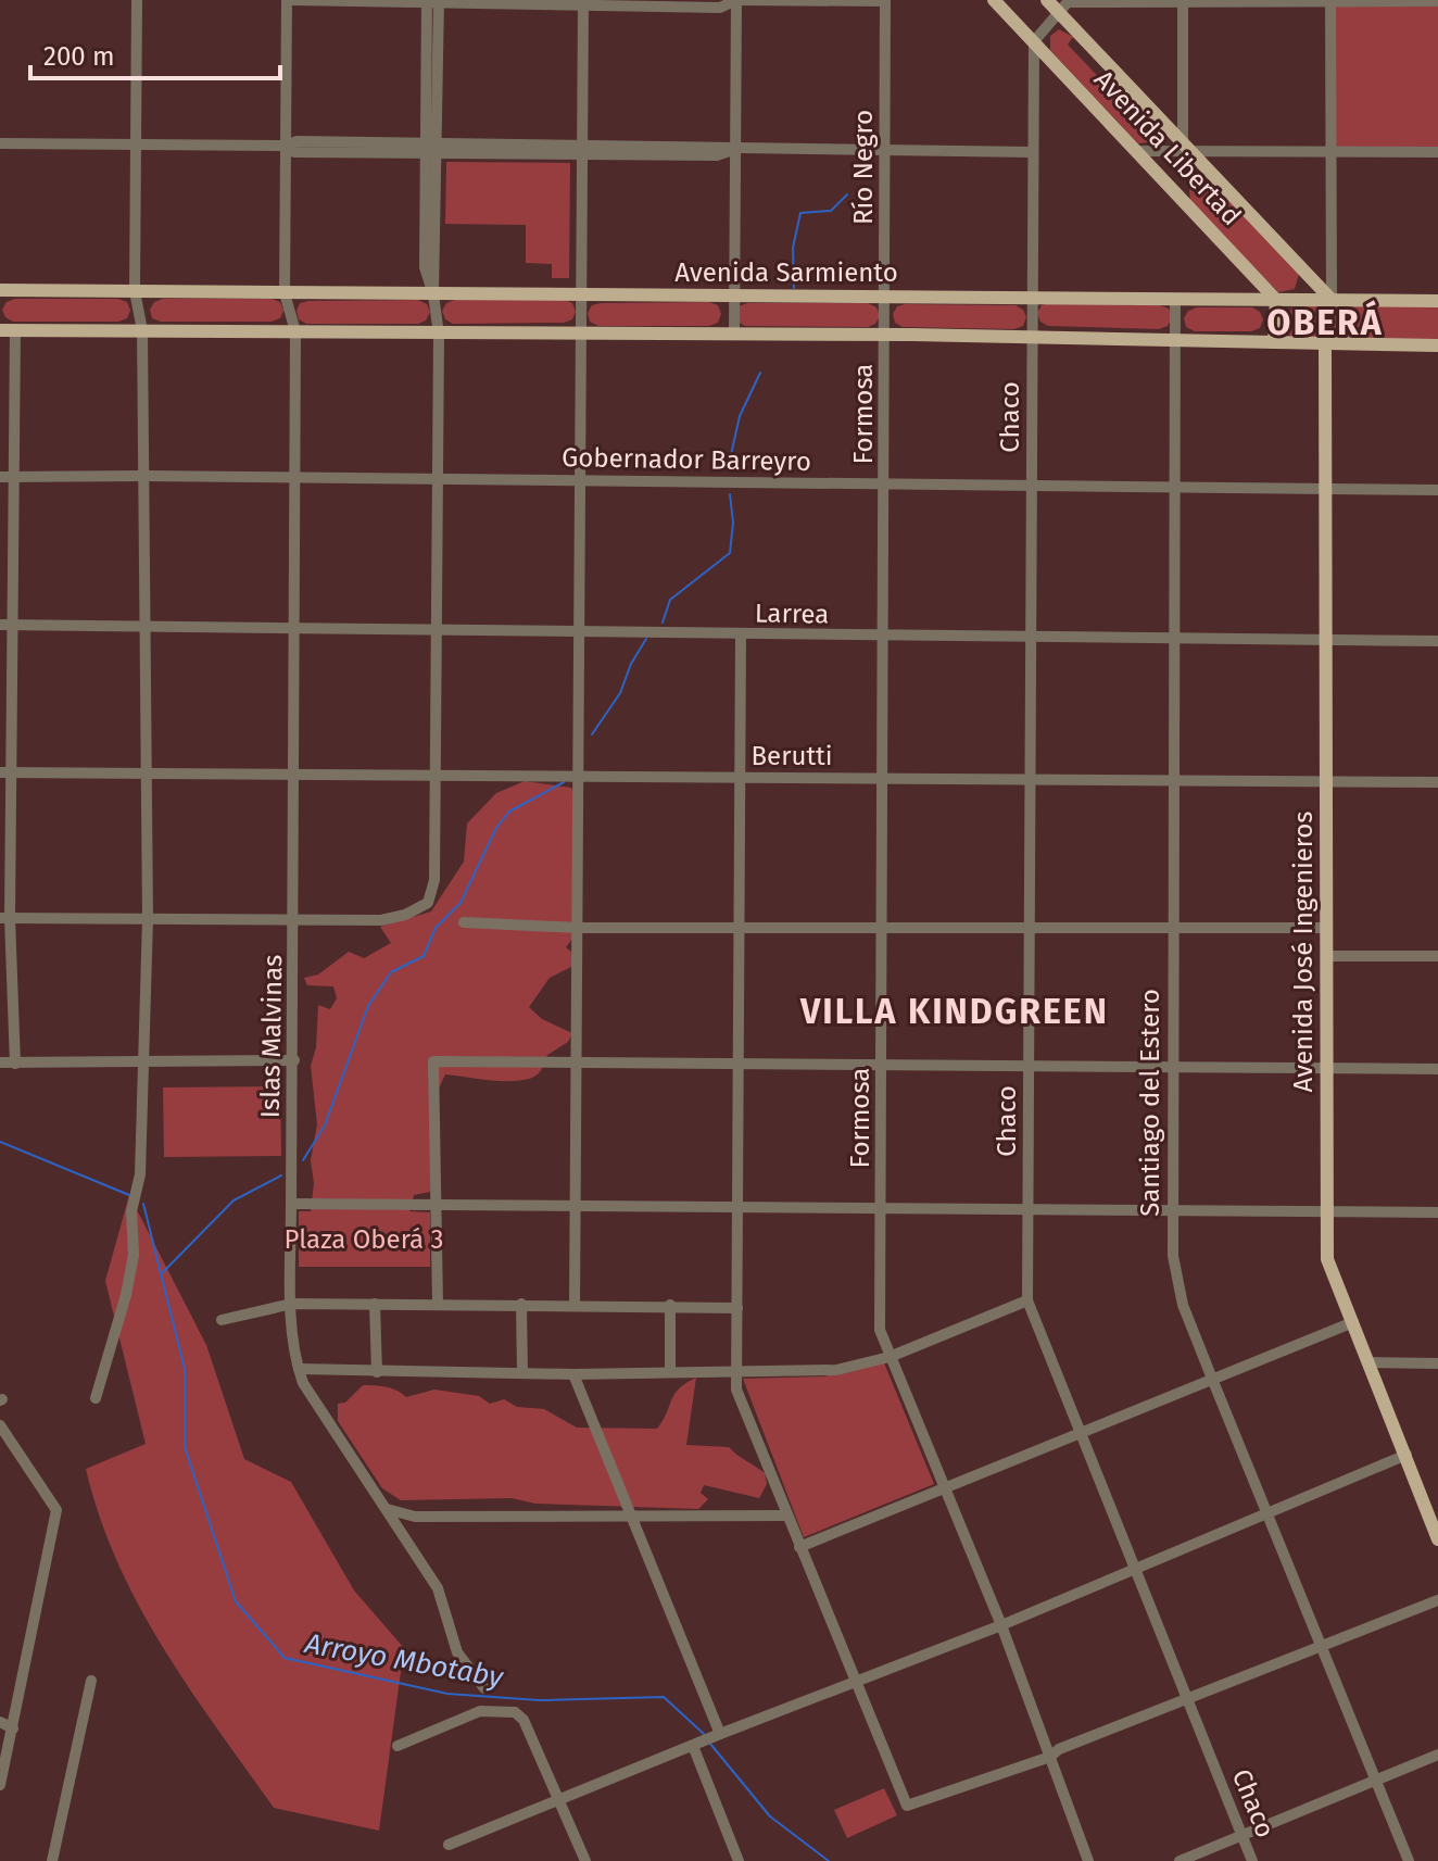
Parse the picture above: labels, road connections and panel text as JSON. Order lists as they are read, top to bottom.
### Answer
{
  "streets": {
    "main road": ["Avenida Libertad", "Avenida Sarmiento", "Avenida José Ingenieros"],
    "street": [
      "Río Negro",
      "Formosa",
      "Chaco",
      "Gobernador Barreyro",
      "Larrea",
      "Berutti",
      "Islas Malvinas",
      "Santiago del Estero"
    ]
  },
  "crossings": [
    ["Avenida Libertad", "Avenida Sarmiento"],
    ["Avenida Libertad", "Chaco"],
    ["Río Negro", "Avenida Sarmiento"],
    ["Río Negro", "Formosa"],
    ["Avenida Sarmiento", "Chaco"],
    ["Avenida Sarmiento", "Islas Malvinas"],
    ["Avenida Sarmiento", "Santiago del Estero"],
    ["Formosa", "Gobernador Barreyro"],
    ["Formosa", "Larrea"],
    ["Formosa", "Berutti"],
    ["Chaco", "Gobernador Barreyro"],
    ["Chaco", "Larrea"],
    ["Chaco", "Berutti"],
    ["Gobernador Barreyro", "Avenida José Ingenieros"],
    ["Gobernador Barreyro", "Islas Malvinas"],
    ["Gobernador Barreyro", "Santiago del Estero"],
    ["Larrea", "Avenida José Ingenieros"],
    ["Larrea", "Islas Malvinas"],
    ["Larrea", "Santiago del Estero"],
    ["Berutti", "Avenida José Ingenieros"],
    ["Berutti", "Islas Malvinas"],
    ["Berutti", "Santiago del Estero"]
  ],
  "districts": ["OBERÁ", "VILLA KINDGREEN"],
  "water": ["Arroyo Mbotaby"],
  "parks": ["Plaza Oberá 3"],
  "scale_bar": "200 m"
}
